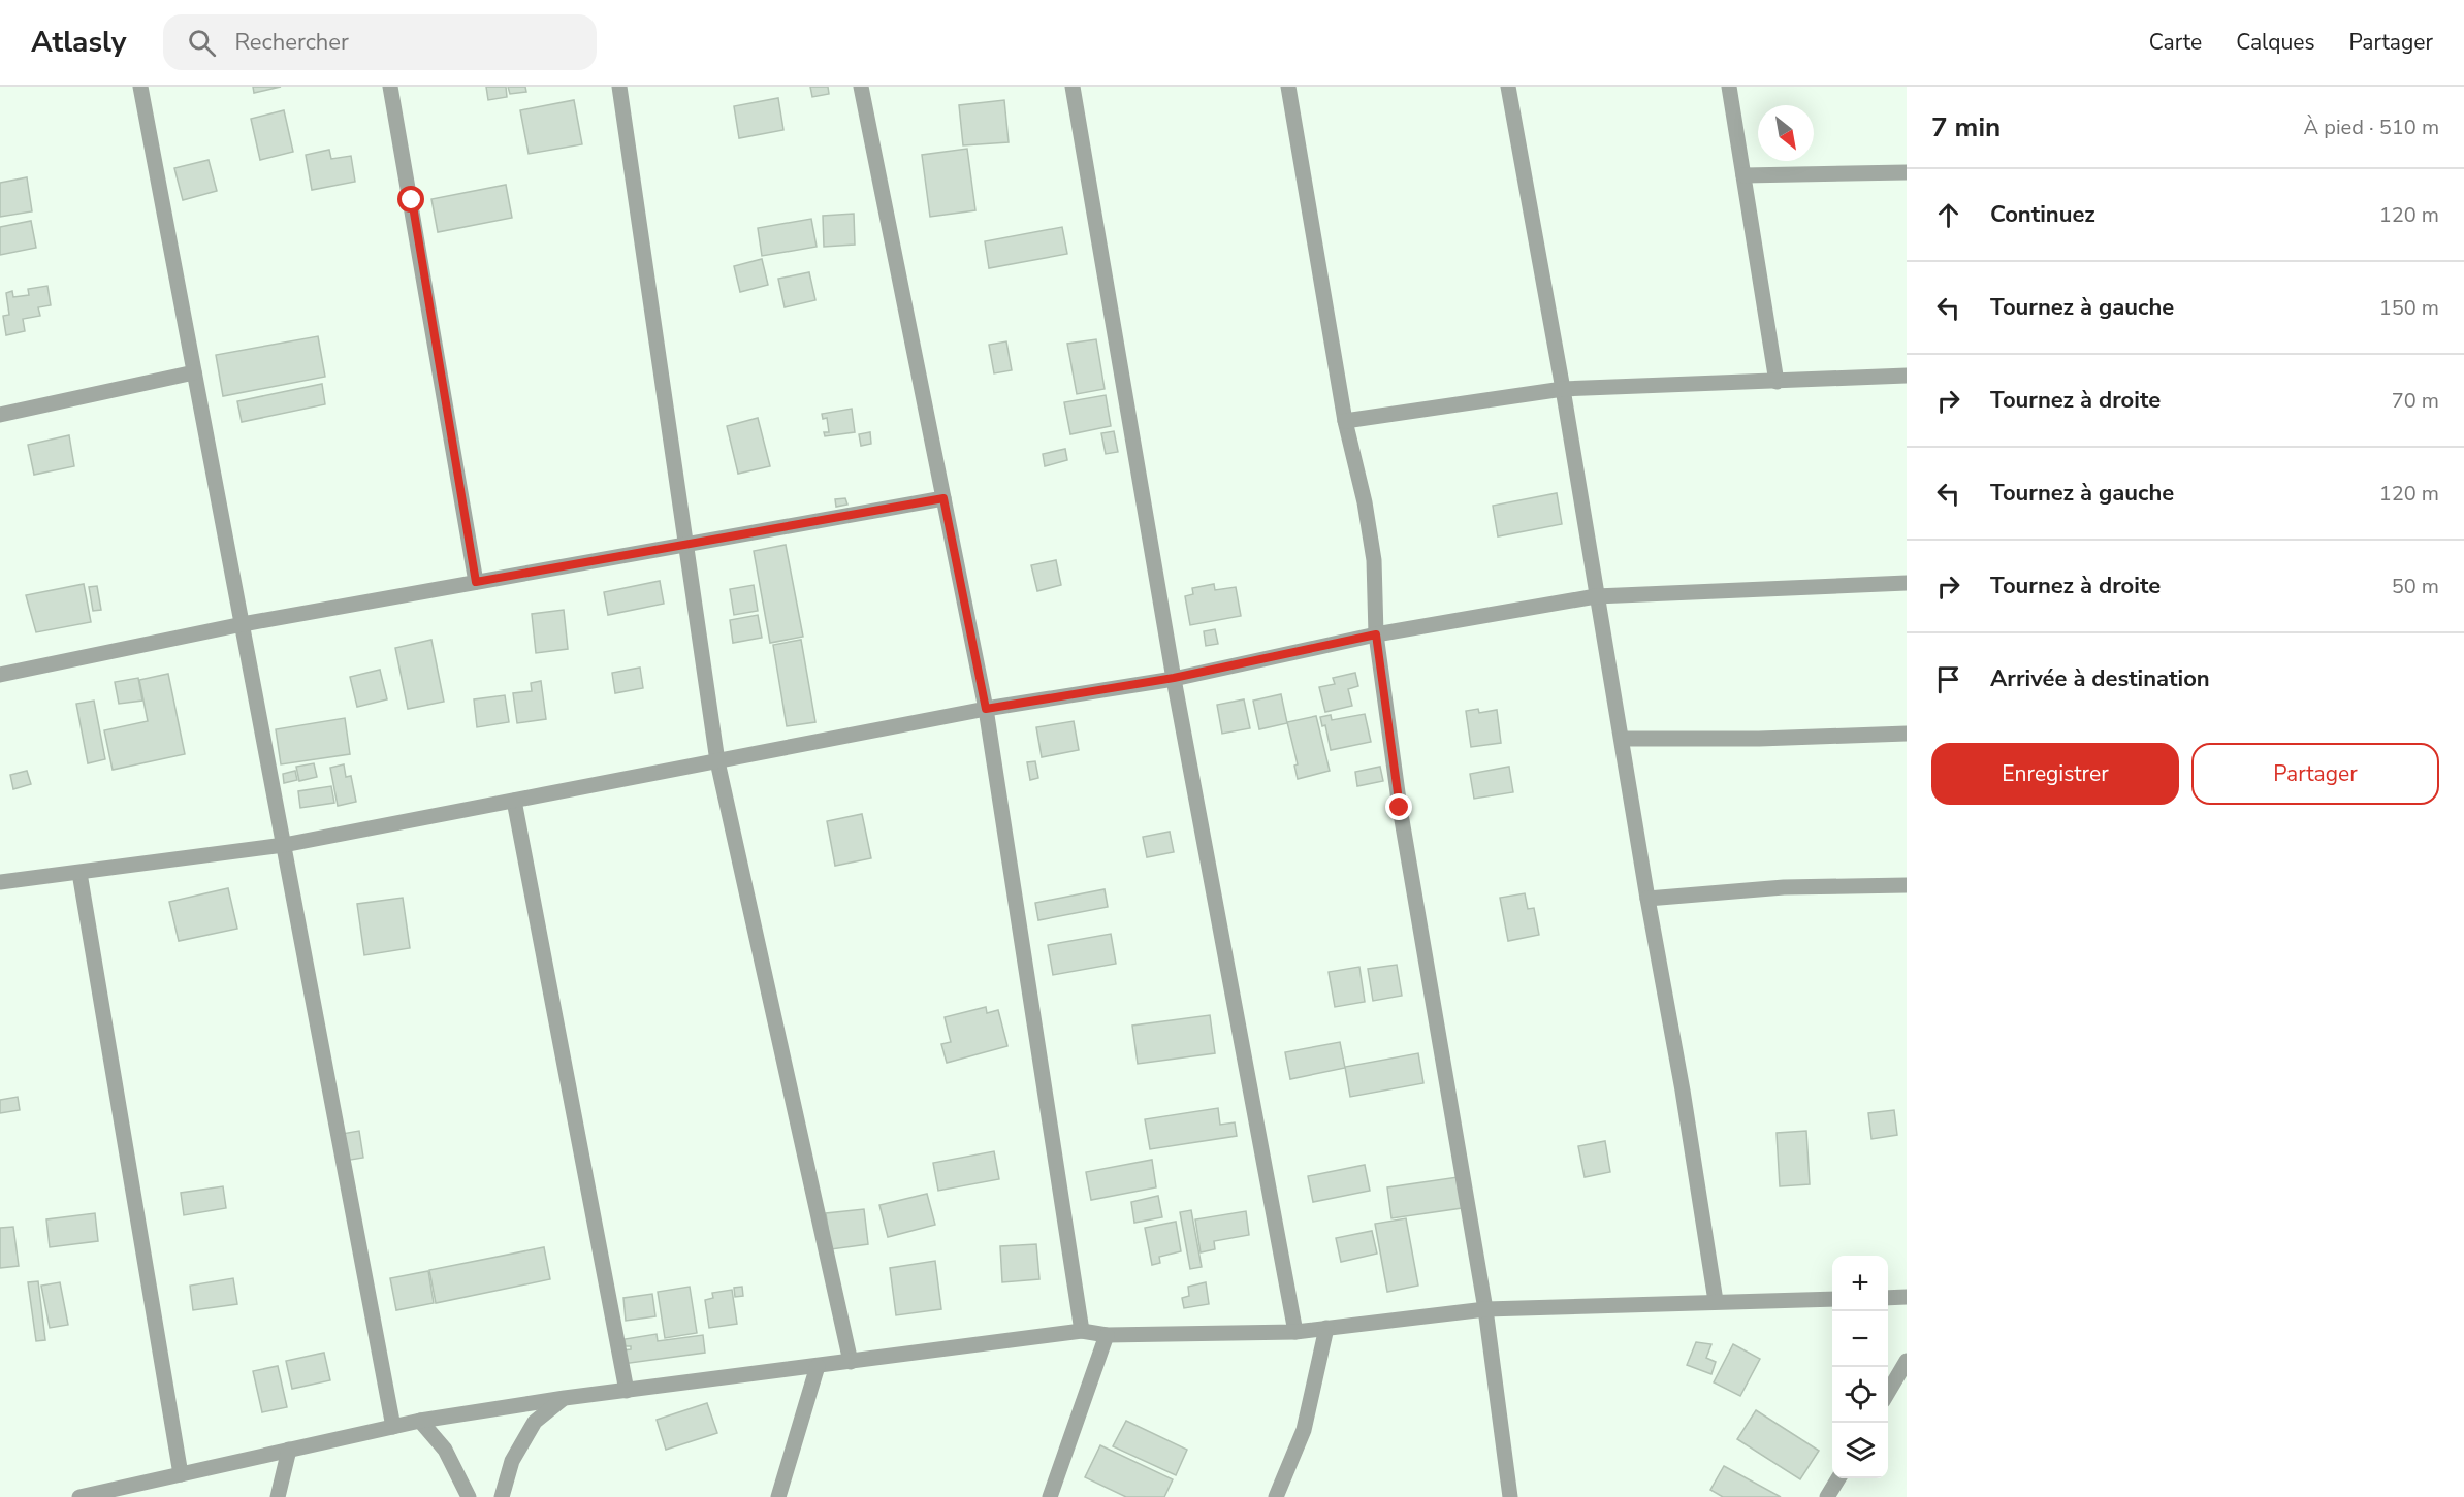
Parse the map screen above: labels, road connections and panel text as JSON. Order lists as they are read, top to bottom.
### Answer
{
  "north": "bottom right",
  "page": {
    "header": "Atlasly",
    "search": "Rechercher",
    "nav": ["Carte", "Calques", "Partager"],
    "heading": ["7 min", "À pied · 510 m"],
    "list": [
      ["Continuez", "120 m"],
      ["Tournez à gauche", "150 m"],
      ["Tournez à droite", "70 m"],
      ["Tournez à gauche", "120 m"],
      ["Tournez à droite", "50 m"],
      "Arrivée à destination"
    ],
    "buttons": ["Enregistrer", "Partager"],
    "map_buttons": ["+", "−"]
  }
}
